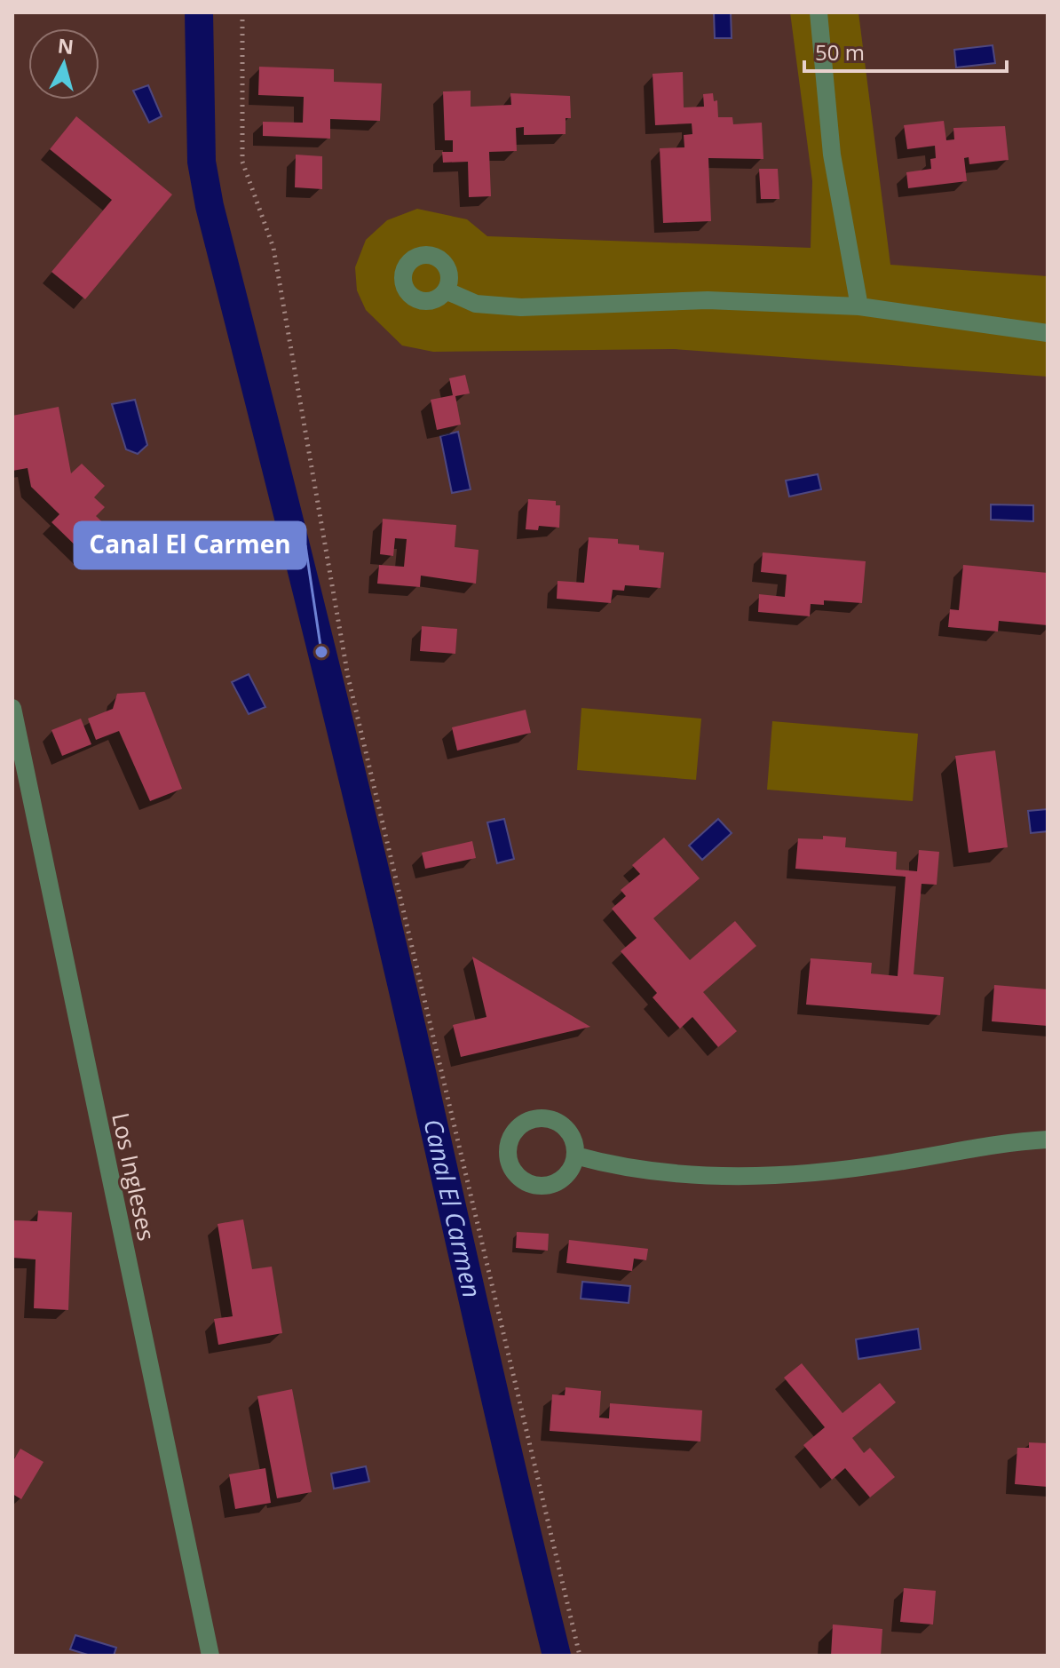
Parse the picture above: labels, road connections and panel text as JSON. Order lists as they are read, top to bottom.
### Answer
{
  "streets": {
    "street": ["Los Ingleses"]
  },
  "water": ["Canal El Carmen"],
  "places": ["Canal El Carmen"],
  "scale_bar": "50 m",
  "north": "top"
}
